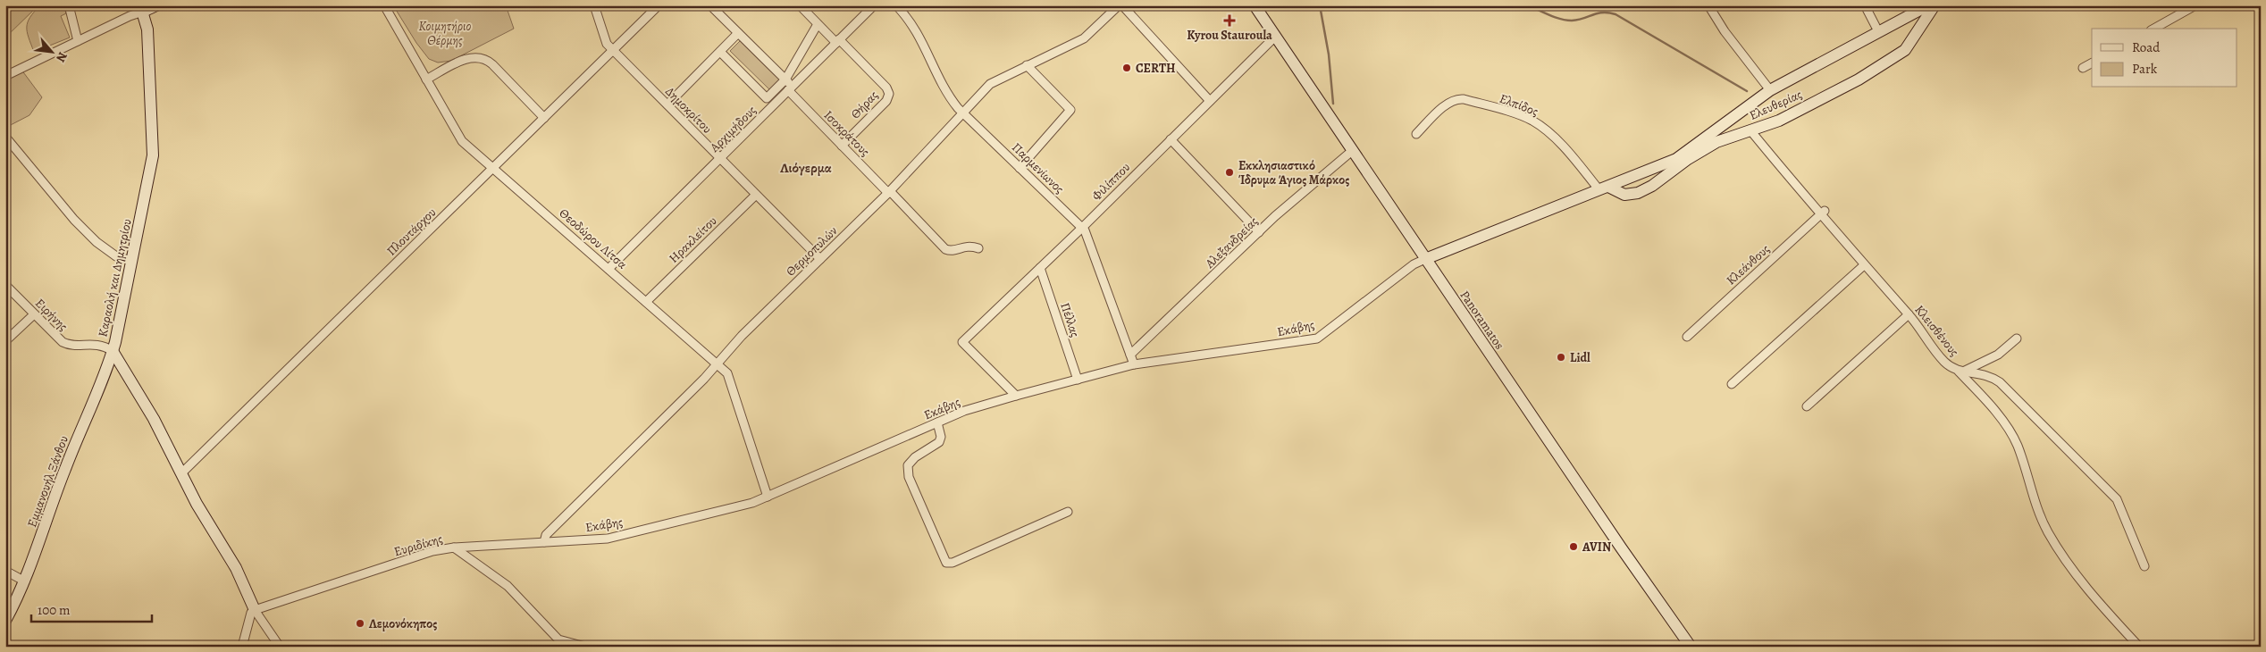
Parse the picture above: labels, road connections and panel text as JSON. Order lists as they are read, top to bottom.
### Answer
{
  "streets": {
    "street": [
      "Θήρας",
      "Ελπίδος",
      "Ελευθερίας",
      "Δημοκρίτου",
      "Αρχιμήδους",
      "Ισοκράτους",
      "Παρμενίωνος",
      "Φιλίππου",
      "Πλουτάρχου",
      "Θεοδώρου Λίτσα",
      "Ηρακλείτου",
      "Αλεξανδρείας",
      "Θερμοπυλών",
      "Κλεάνθους",
      "Καραολή και Δημητρίου",
      "Ειρήνης",
      "Πέλλας",
      "Panoramatos",
      "Εκάβης",
      "Κλεισθένους",
      "Εμμανουήλ Ξάνθου",
      "Ευριδίκης"
    ]
  },
  "crossings": [
    ["Θήρας", "Αρχιμήδους"],
    ["Θήρας", "Ισοκράτους"],
    ["Ελπίδος", "Ελευθερίας"],
    ["Ελευθερίας", "Panoramatos"],
    ["Ελευθερίας", "Εκάβης"],
    ["Ελευθερίας", "Κλεισθένους"],
    ["Δημοκρίτου", "Αρχιμήδους"],
    ["Δημοκρίτου", "Πλουτάρχου"],
    ["Δημοκρίτου", "Ηρακλείτου"],
    ["Δημοκρίτου", "Θερμοπυλών"],
    ["Αρχιμήδους", "Ισοκράτους"],
    ["Αρχιμήδους", "Θεοδώρου Λίτσα"],
    ["Ισοκράτους", "Θερμοπυλών"],
    ["Παρμενίωνος", "Φιλίππου"],
    ["Παρμενίωνος", "Αλεξανδρείας"],
    ["Παρμενίωνος", "Θερμοπυλών"],
    ["Παρμενίωνος", "Εκάβης"],
    ["Φιλίππου", "Πέλλας"],
    ["Φιλίππου", "Panoramatos"],
    ["Φιλίππου", "Εκάβης"],
    ["Πλουτάρχου", "Θεοδώρου Λίτσα"],
    ["Πλουτάρχου", "Καραολή και Δημητρίου"],
    ["Θεοδώρου Λίτσα", "Ηρακλείτου"],
    ["Θεοδώρου Λίτσα", "Θερμοπυλών"],
    ["Θεοδώρου Λίτσα", "Εκάβης"],
    ["Αλεξανδρείας", "Panoramatos"],
    ["Θερμοπυλών", "Εκάβης"],
    ["Κλεάνθους", "Κλεισθένους"],
    ["Καραολή και Δημητρίου", "Ειρήνης"],
    ["Καραολή και Δημητρίου", "Εμμανουήλ Ξάνθου"],
    ["Καραολή και Δημητρίου", "Ευριδίκης"],
    ["Ειρήνης", "Εμμανουήλ Ξάνθου"],
    ["Πέλλας", "Εκάβης"],
    ["Panoramatos", "Εκάβης"],
    ["Εκάβης", "Ευριδίκης"]
  ],
  "districts": ["Λιόγερμα"],
  "parks": ["Κοιμητήριο Θέρμης"],
  "places": {
    "health": ["Kyrou Stauroula"],
    "other": [
      "CERTH",
      "Εκκλησιαστικό Ίδρυμα Άγιος Μάρκος",
      "Lidl",
      "AVIN",
      "Λεμονόκηπος"
    ]
  },
  "legend": ["Road", "Park"],
  "scale_bar": "100 m",
  "north": "bottom right"
}
